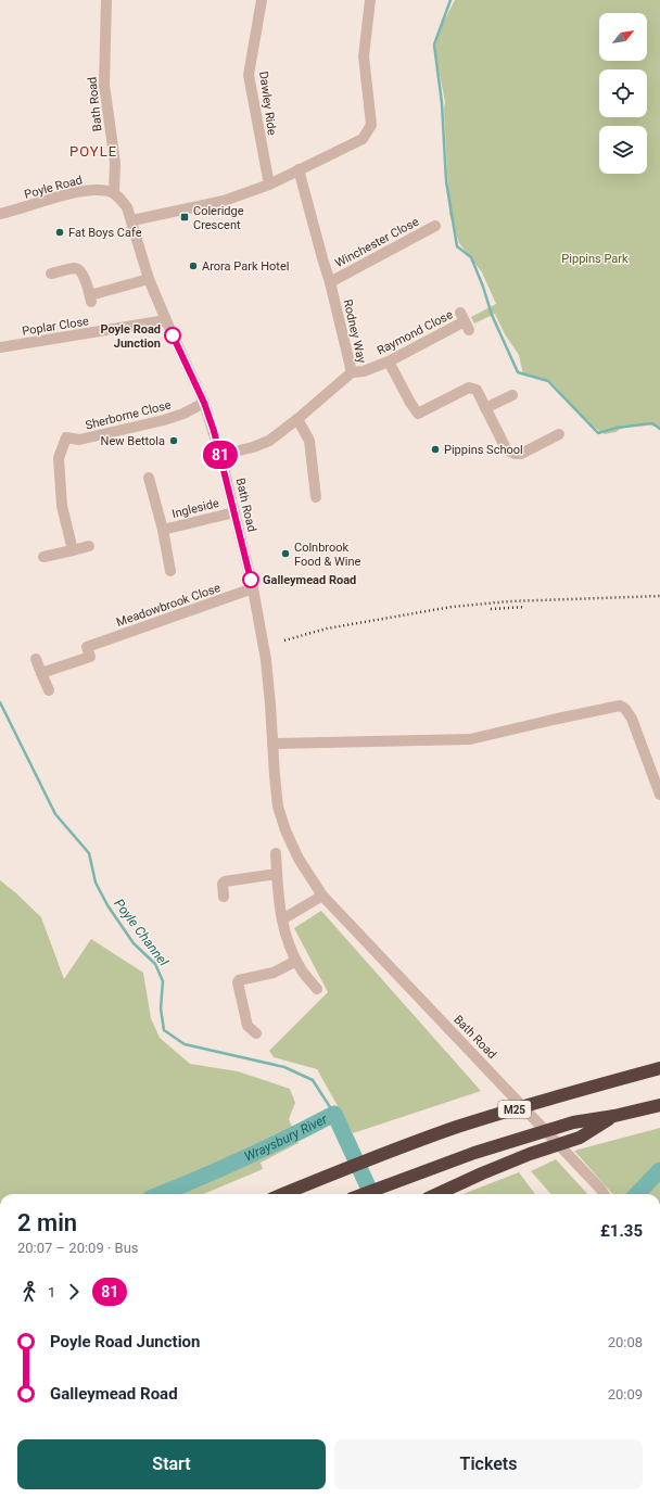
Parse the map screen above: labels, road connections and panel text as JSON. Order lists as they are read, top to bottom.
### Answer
{
  "streets": {
    "highway": ["M25"],
    "street": [
      "Dawley Ride",
      "Bath Road",
      "Poyle Road",
      "Winchester Close",
      "Poplar Close",
      "Rodney Way",
      "Raymond Close",
      "Sherborne Close",
      "Ingleside",
      "Meadowbrook Close"
    ]
  },
  "crossings": [
    ["Bath Road", "Poyle Road"],
    ["Bath Road", "Poplar Close"],
    ["Bath Road", "Rodney Way"],
    ["Bath Road", "Sherborne Close"],
    ["Bath Road", "Ingleside"],
    ["Bath Road", "Meadowbrook Close"],
    ["Winchester Close", "Rodney Way"],
    ["Rodney Way", "Raymond Close"]
  ],
  "districts": ["POYLE"],
  "water": ["Poyle Channel", "Wraysbury River"],
  "parks": ["Pippins Park"],
  "places": {
    "transit": ["Coleridge Crescent"],
    "other": [
      "Fat Boys Cafe",
      "Arora Park Hotel",
      "Poyle Road Junction",
      "New Bettola",
      "Pippins School",
      "Colnbrook Food & Wine",
      "Galleymead Road"
    ]
  },
  "lines": ["bus line 81"],
  "north": "top right",
  "page": {
    "on_map": "81",
    "heading": ["2 min", "20:07 – 20:09 · Bus", "£1.35"],
    "legs": ["1", "81"],
    "list": [
      {
        "name": "Poyle Road Junction",
        "value": "20:08"
      },
      {
        "name": "Galleymead Road",
        "value": "20:09"
      }
    ],
    "buttons": ["Start", "Tickets"]
  }
}
